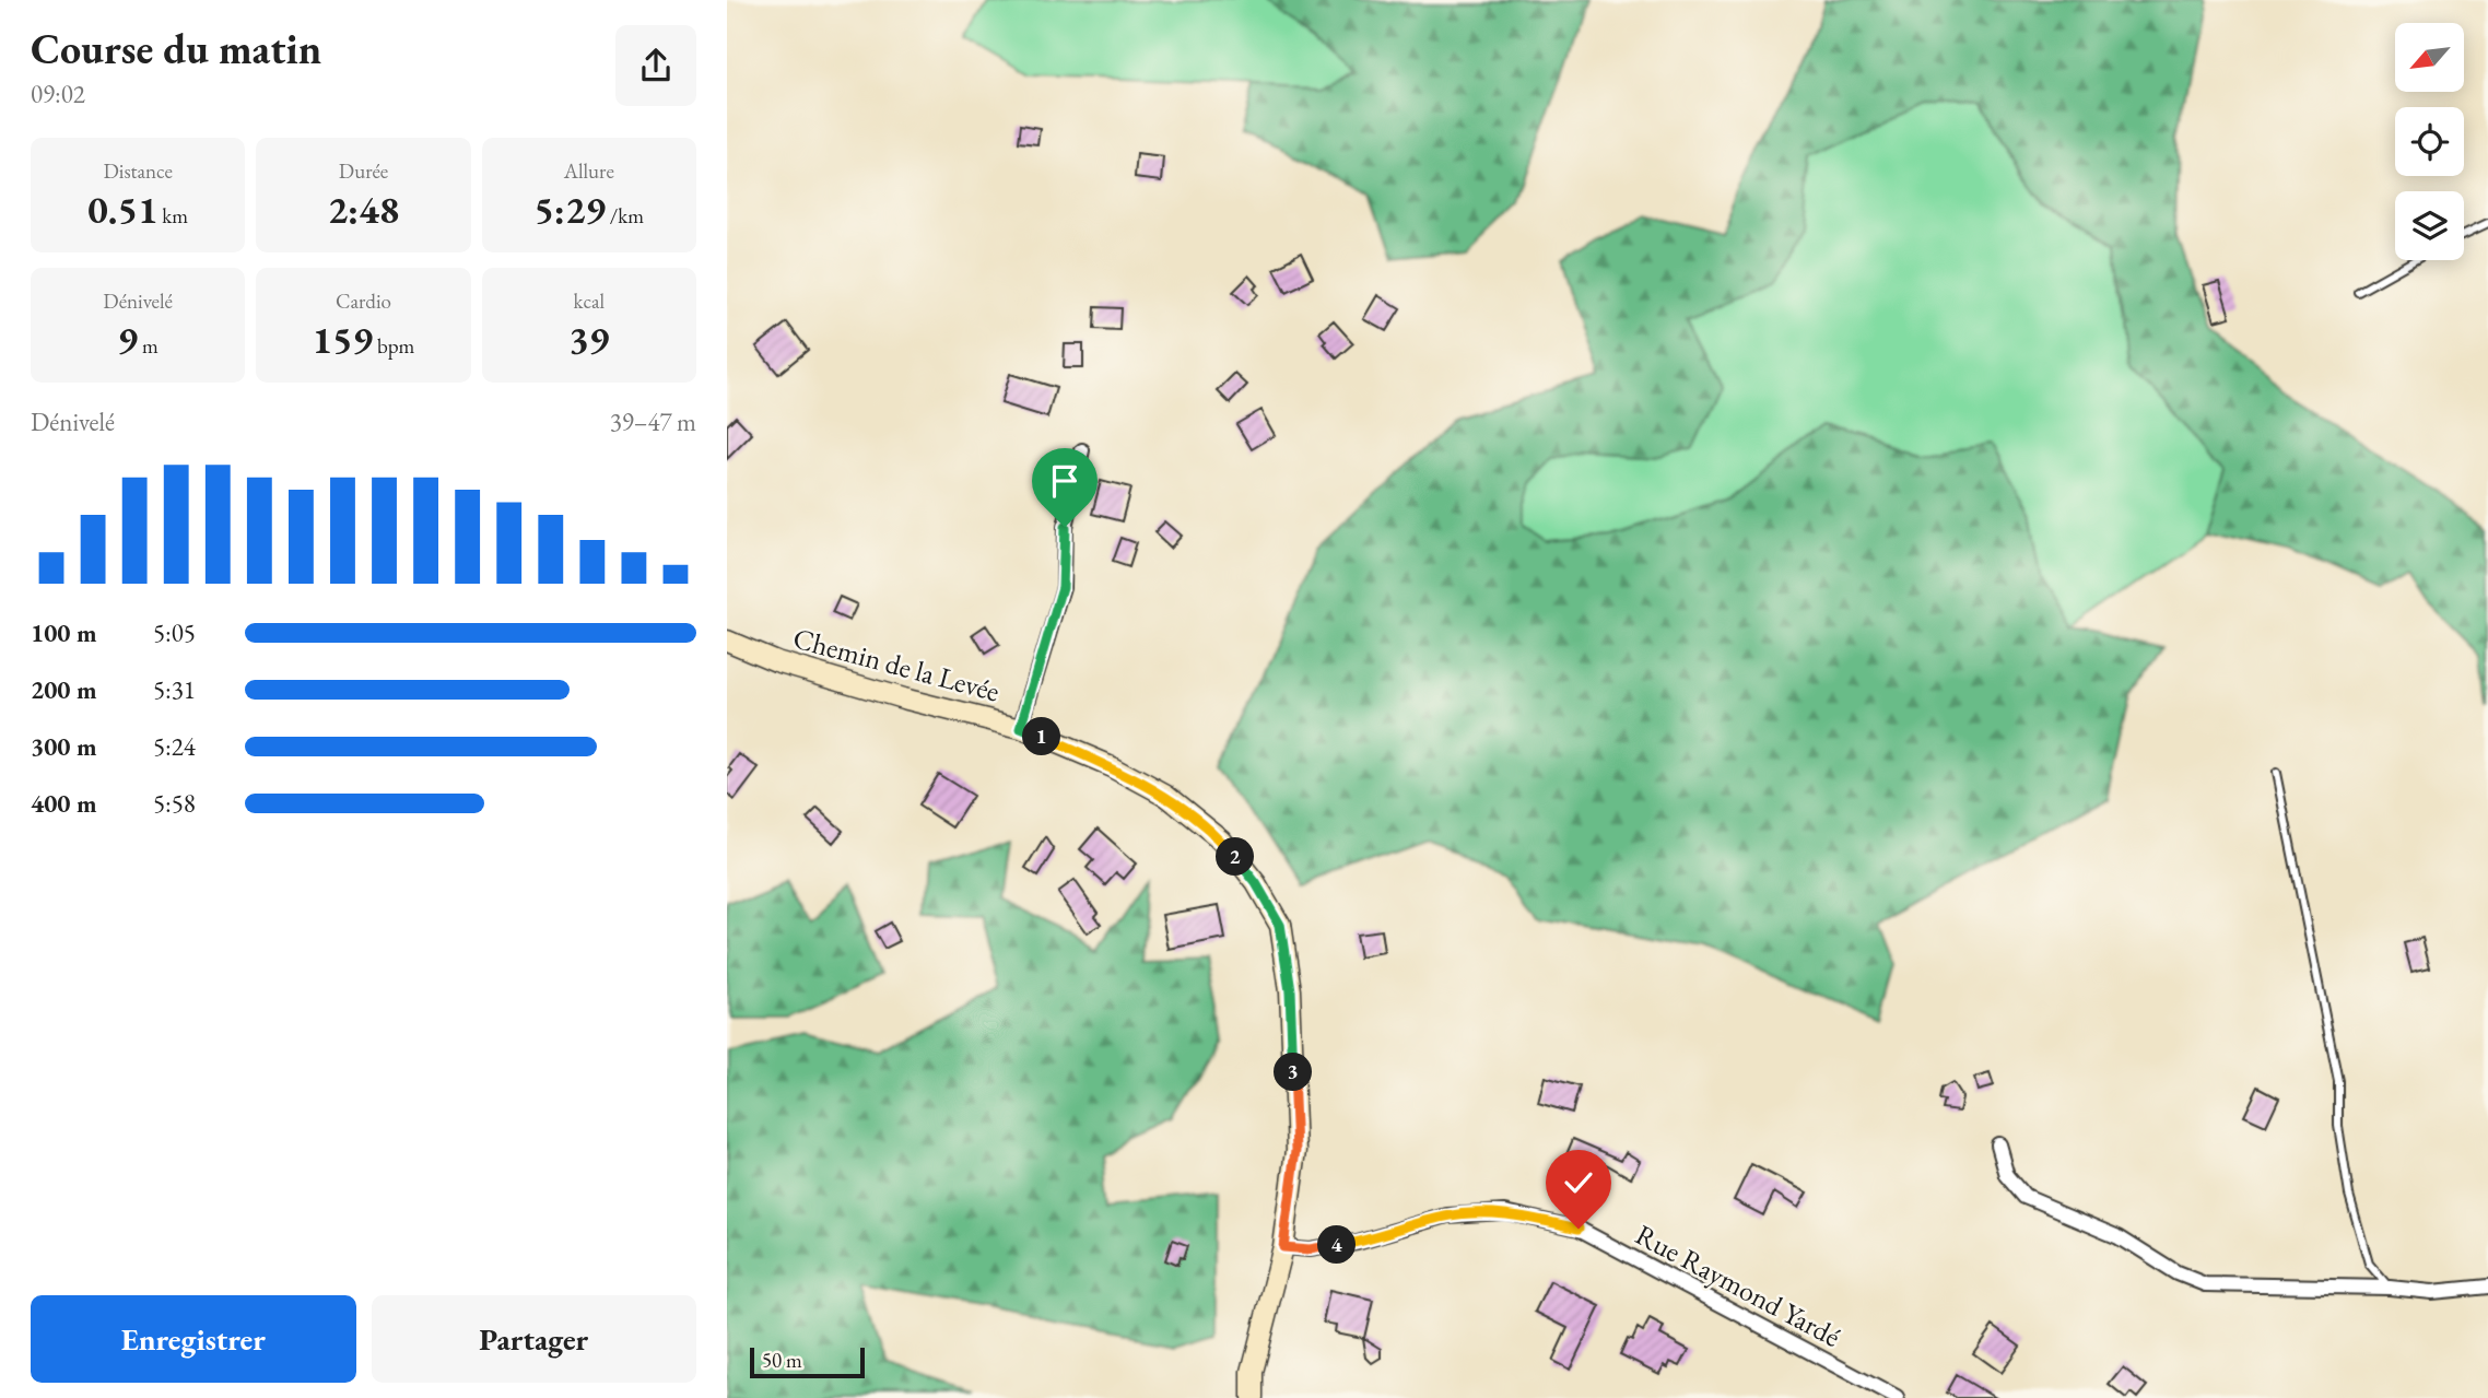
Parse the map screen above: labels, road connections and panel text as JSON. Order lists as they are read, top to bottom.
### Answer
{
  "streets": {
    "street": ["Chemin de la Levée", "Rue Raymond Yardé"]
  },
  "crossings": [
    ["Chemin de la Levée", "Rue Raymond Yardé"]
  ],
  "scale_bar": "50 m",
  "north": "bottom left",
  "page": {
    "heading": ["Course du matin", "09:02"],
    "stats": [
      ["Distance", "0.51 km"],
      ["Durée", "2:48"],
      ["Allure", "5:29 /km"],
      ["Dénivelé", "9 m"],
      ["Cardio", "159 bpm"],
      ["kcal", "39"]
    ],
    "chart": ["Dénivelé", "39–47 m"],
    "list": [
      {
        "name": "100 m",
        "note": "5:05"
      },
      {
        "name": "200 m",
        "note": "5:31"
      },
      {
        "name": "300 m",
        "note": "5:24"
      },
      {
        "name": "400 m",
        "note": "5:58"
      }
    ],
    "pins": [
      "1",
      "2",
      "3",
      "4"
    ],
    "buttons": ["Enregistrer", "Partager"],
    "scale": "50 m"
  }
}
